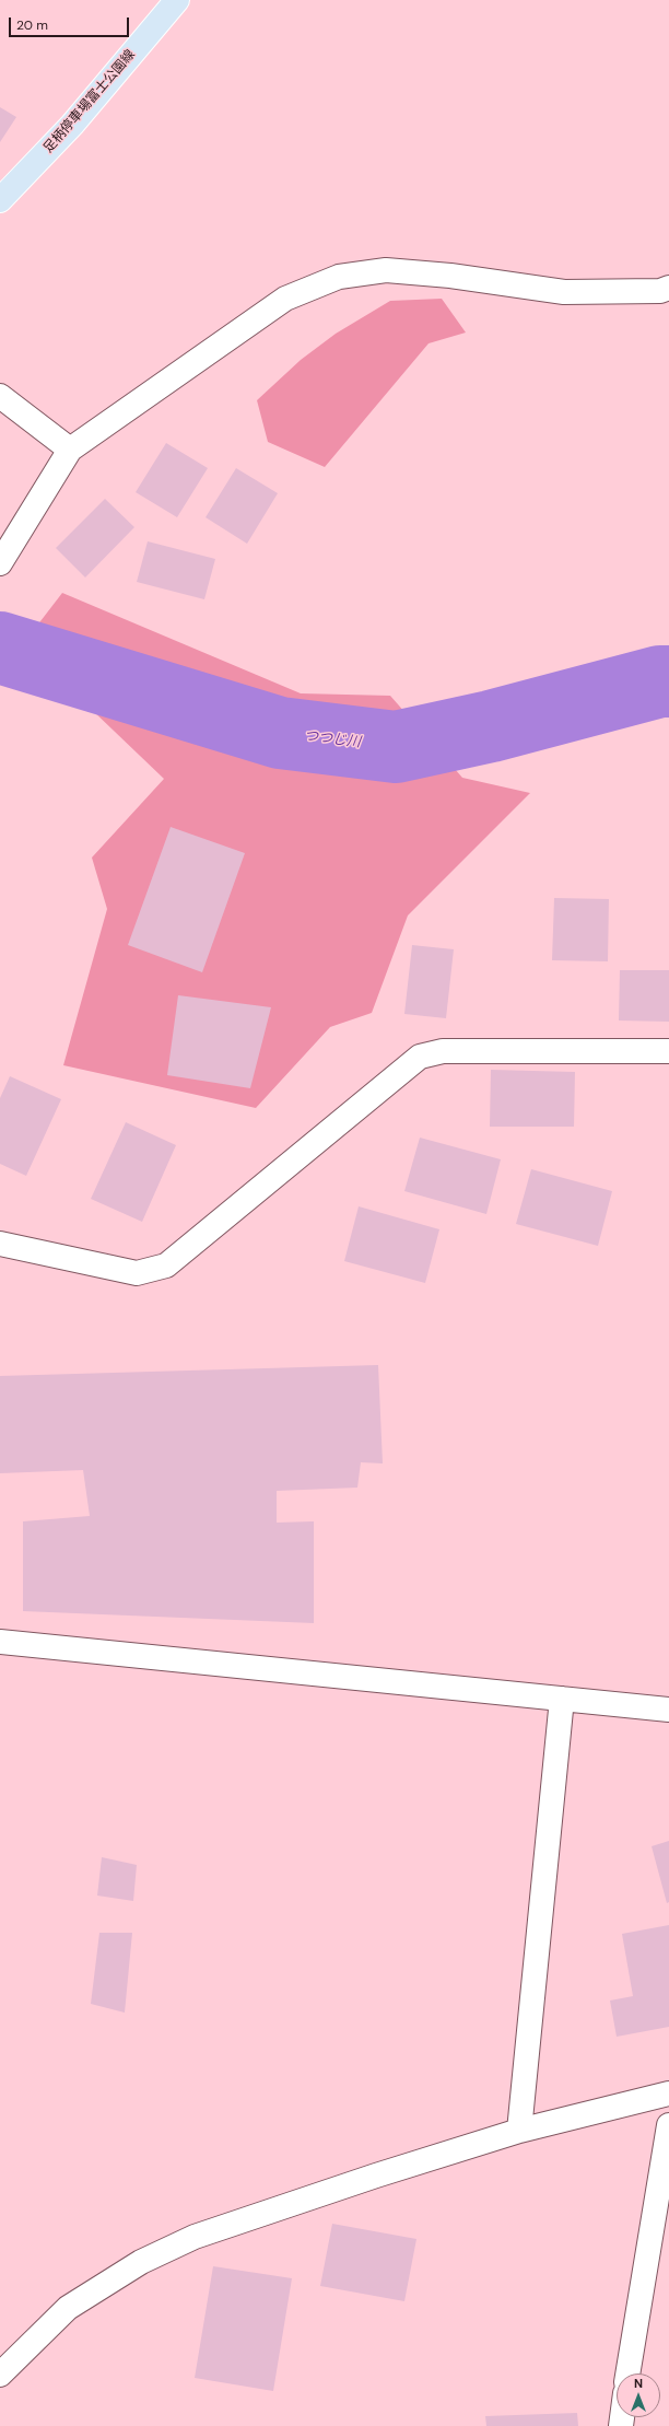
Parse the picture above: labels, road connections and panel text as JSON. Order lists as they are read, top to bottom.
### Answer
{
  "streets": {
    "main road": ["足柄停車場富士公園線"]
  },
  "water": ["つつじ川"],
  "scale_bar": "20 m",
  "north": "top"
}
